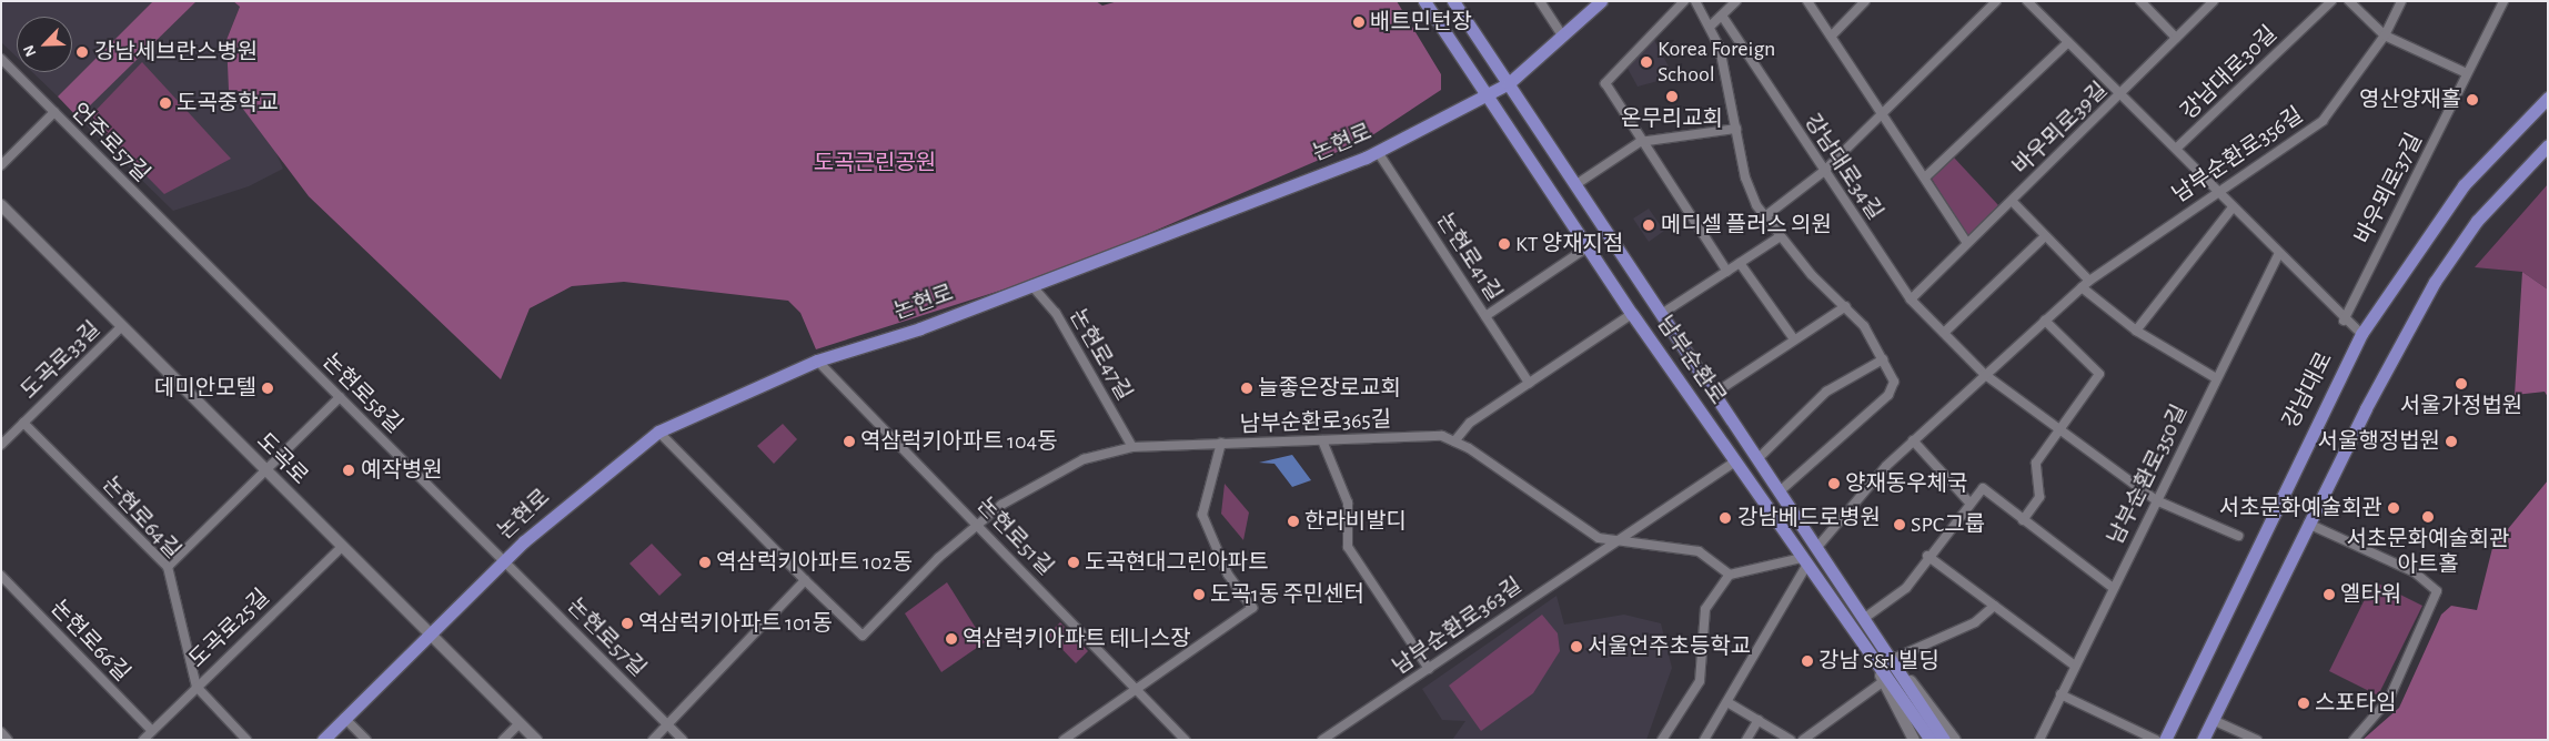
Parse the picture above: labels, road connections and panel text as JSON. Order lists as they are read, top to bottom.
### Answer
{
  "streets": {
    "main road": [
      "논현로",
      "남부순환로",
      "강남대로",
      "도곡로"
    ],
    "street": [
      "강남대로30길",
      "바우뫼로39길",
      "언주로57길",
      "남부순환로356길",
      "강남대로34길",
      "바우뫼로37길",
      "논현로41길",
      "논현로47길",
      "도곡로33길",
      "논현로58길",
      "남부순환로365길",
      "남부순환로350길",
      "논현로64길",
      "논현로51길",
      "남부순환로363길",
      "도곡로25길",
      "논현로57길",
      "논현로66길"
    ]
  },
  "crossings": [
    ["강남대로30길", "바우뫼로39길"],
    ["강남대로30길", "남부순환로356길"],
    ["강남대로30길", "바우뫼로37길"],
    ["강남대로30길", "강남대로"],
    ["강남대로30길", "남부순환로350길"],
    ["바우뫼로39길", "강남대로34길"],
    ["언주로57길", "논현로58길"],
    ["논현로", "논현로41길"],
    ["논현로", "논현로47길"],
    ["논현로", "남부순환로"],
    ["논현로", "논현로58길"],
    ["논현로", "도곡로"],
    ["논현로", "논현로51길"],
    ["논현로", "논현로57길"],
    ["남부순환로356길", "강남대로34길"],
    ["남부순환로356길", "남부순환로"],
    ["강남대로34길", "남부순환로350길"],
    ["논현로47길", "남부순환로365길"],
    ["도곡로33길", "도곡로"],
    ["도곡로33길", "논현로64길"],
    ["남부순환로", "남부순환로363길"],
    ["논현로58길", "논현로57길"],
    ["남부순환로365길", "논현로51길"],
    ["도곡로", "도곡로25길"],
    ["논현로64길", "도곡로25길"],
    ["도곡로25길", "논현로66길"]
  ],
  "parks": ["도곡근린공원"],
  "places": [
    "배트민턴장",
    "강남세브란스병원",
    "Korea Foreign School",
    "온무리교회",
    "영산양재홀",
    "도곡중학교",
    "메디셀 플러스 의원",
    "KT 양재지점",
    "서울가정법원",
    "데미안모텔",
    "늘좋은장로교회",
    "역삼럭키아파트 104동",
    "서울행정법원",
    "예작병원",
    "양재동우체국",
    "서초문화예술회관",
    "서초문화예술회관 아트홀",
    "강남베드로병원",
    "한라비발디",
    "SPC그룹",
    "역삼럭키아파트 102동",
    "도곡현대그린아파트",
    "도곡1동 주민센터",
    "엘타워",
    "역삼럭키아파트 101동",
    "역삼럭키아파트 테니스장",
    "서울언주초등학교",
    "강남 S&I 빌딩",
    "스포타임"
  ],
  "north": "bottom left"
}
